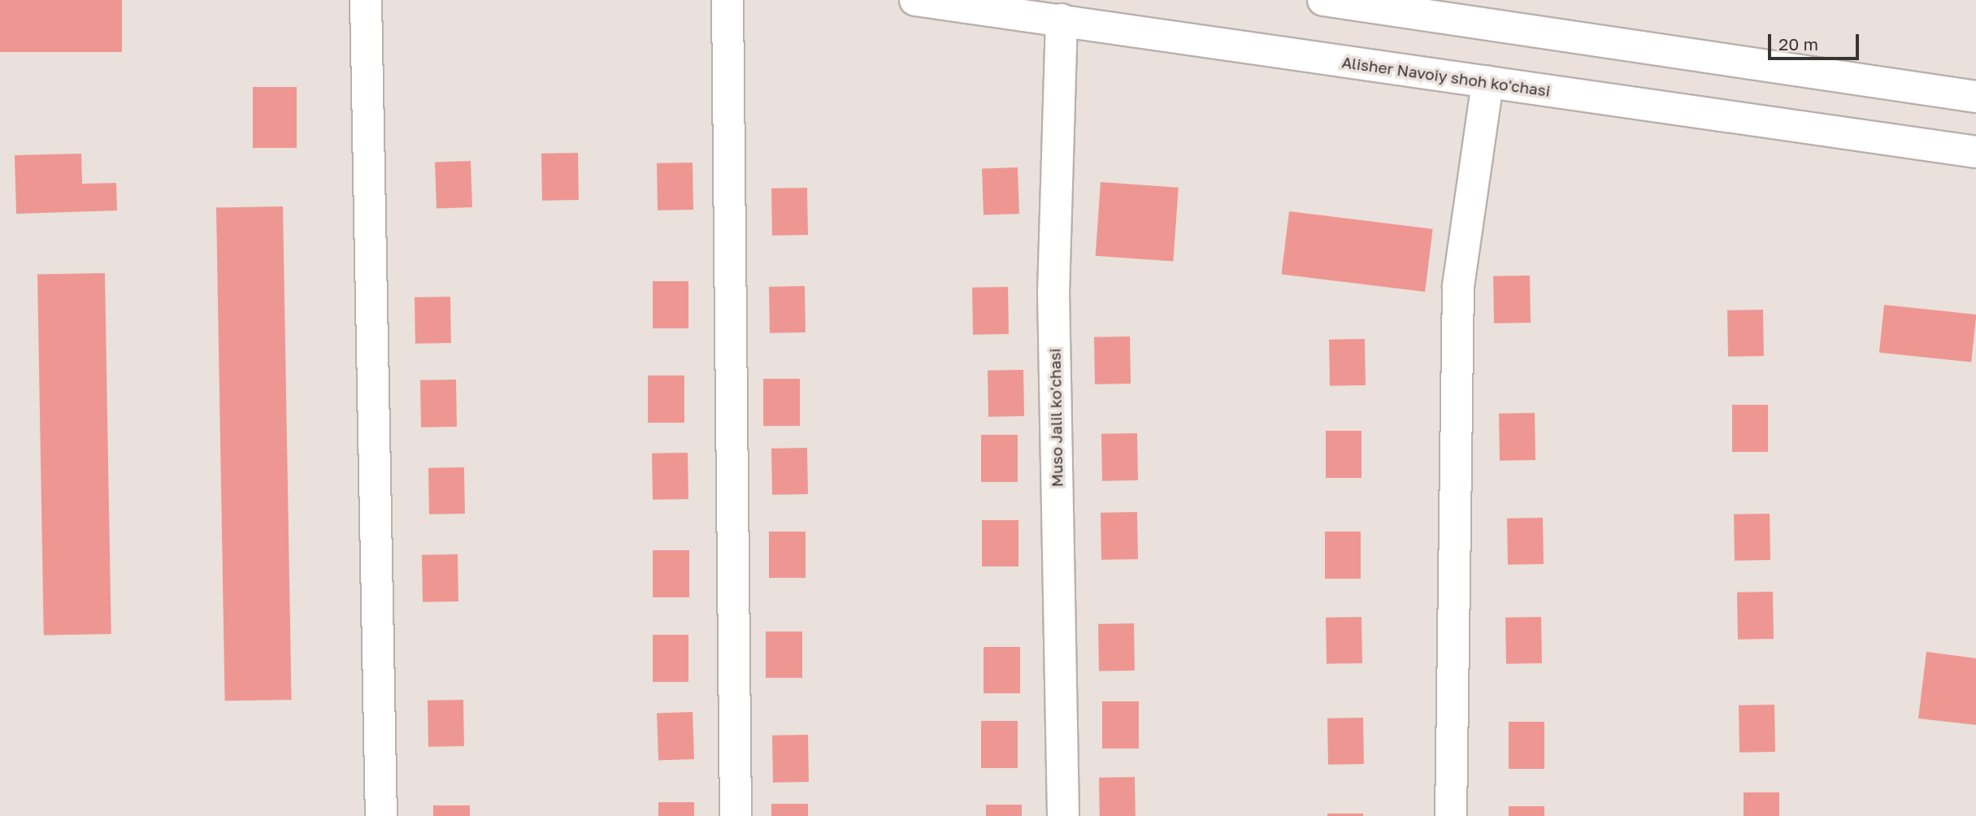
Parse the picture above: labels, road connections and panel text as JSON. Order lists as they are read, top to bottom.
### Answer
{
  "streets": {
    "street": ["Alisher Navoiy shoh ko'chasi", "Muso Jalil ko'chasi"]
  },
  "crossings": [
    ["Alisher Navoiy shoh ko'chasi", "Muso Jalil ko'chasi"]
  ],
  "scale_bar": "20 m"
}
